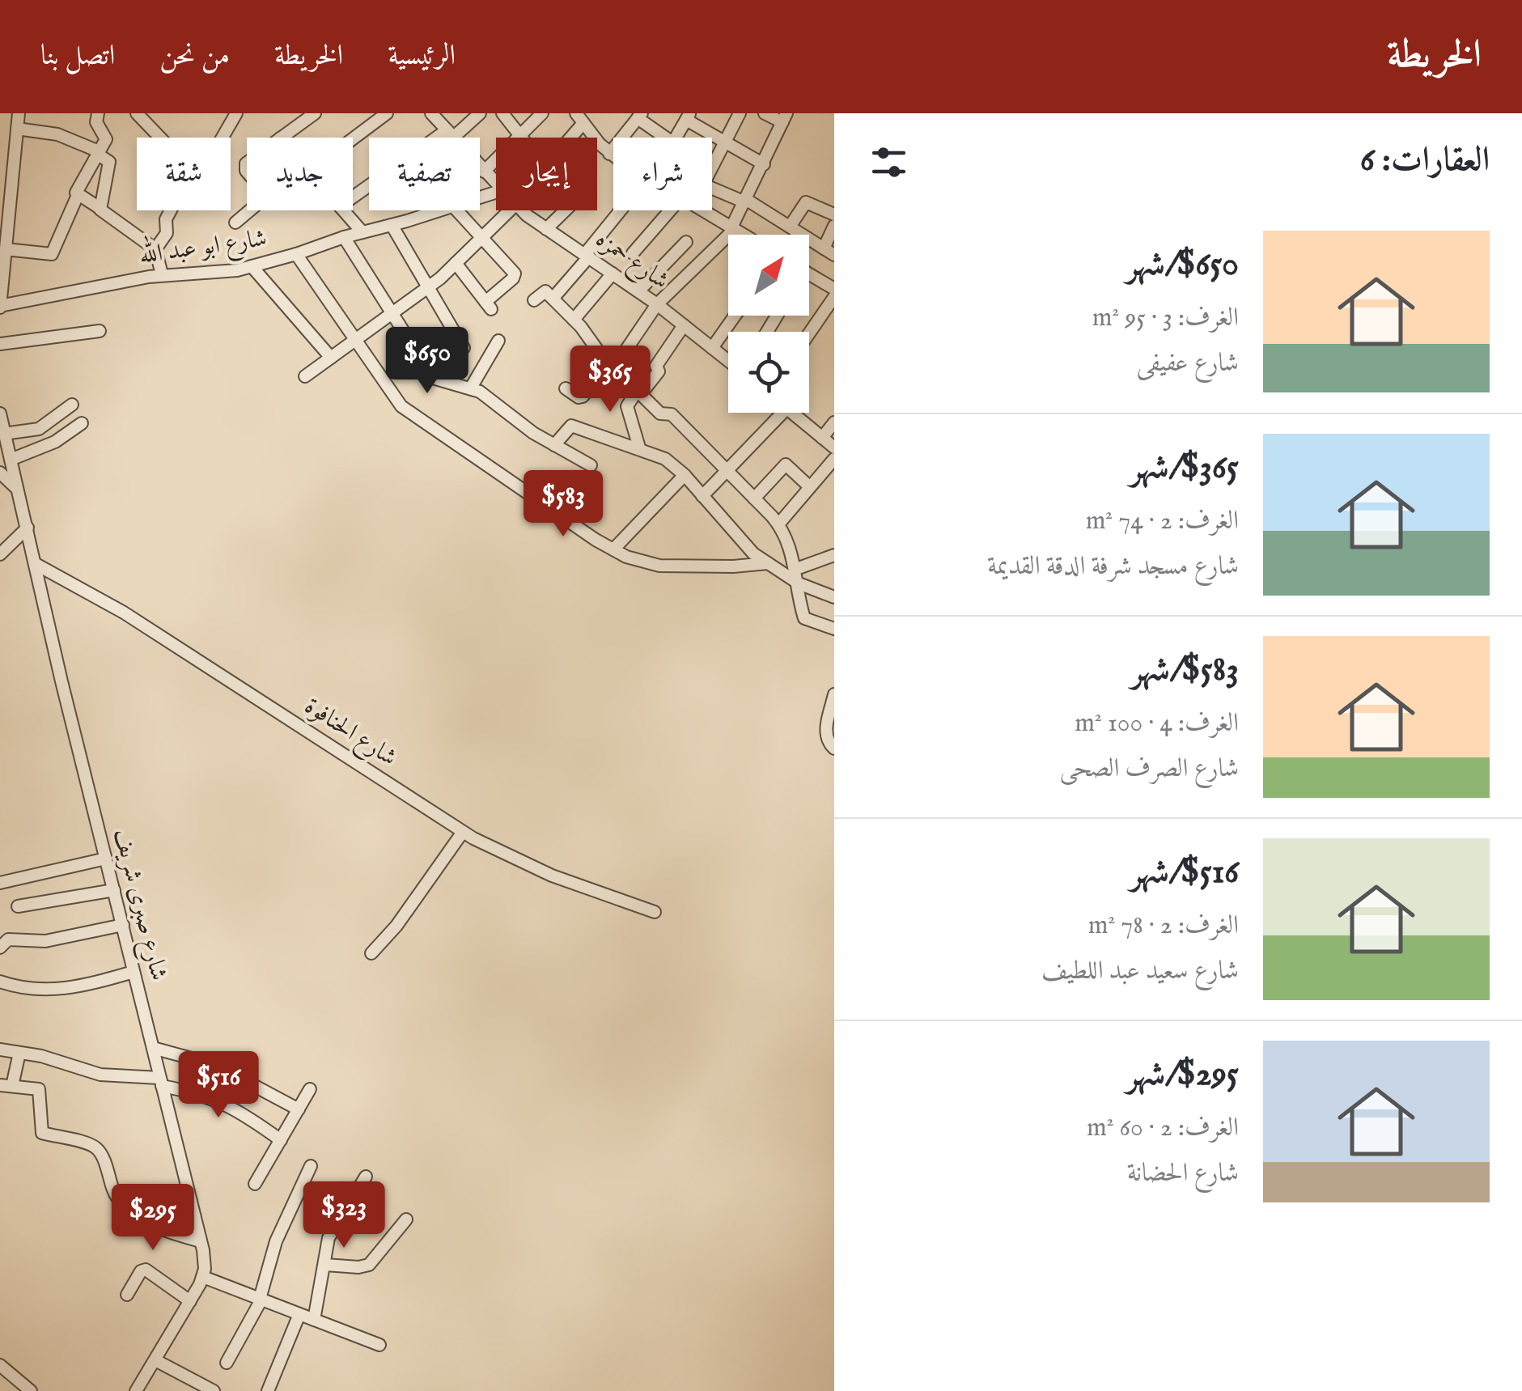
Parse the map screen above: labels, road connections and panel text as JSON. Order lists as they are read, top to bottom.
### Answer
{
  "streets": {
    "street": [
      "شارع ابو عبد الله",
      "شارع حمزه",
      "شارع الحنافوة",
      "شارع صبرى شريف"
    ]
  },
  "crossings": [
    ["شارع الحنافوة", "شارع صبرى شريف"]
  ],
  "north": "top right",
  "page": {
    "header": "الخريطة",
    "nav": [
      "الرئيسية",
      "الخريطة",
      "من نحن",
      "اتصل بنا"
    ],
    "heading": "العقارات: 6",
    "chip": [
      "شراء",
      "إيجار",
      "تصفية",
      "جديد",
      "شقة"
    ],
    "list": [
      {
        "name": "$650/شهر",
        "note": "الغرف: 3 · 95 m² · شارع عفيفى"
      },
      {
        "name": "$365/شهر",
        "note": "الغرف: 2 · 74 m² · شارع مسجد شرفة الدقة القديمة"
      },
      {
        "name": "$583/شهر",
        "note": "الغرف: 4 · 100 m² · شارع الصرف الصحى"
      },
      {
        "name": "$516/شهر",
        "note": "الغرف: 2 · 78 m² · شارع سعيد عبد اللطيف"
      },
      {
        "name": "$295/شهر",
        "note": "الغرف: 2 · 60 m² · شارع الحضانة"
      }
    ],
    "price": [
      "$650",
      "$365",
      "$583",
      "$516",
      "$323",
      "$295"
    ]
  }
}
